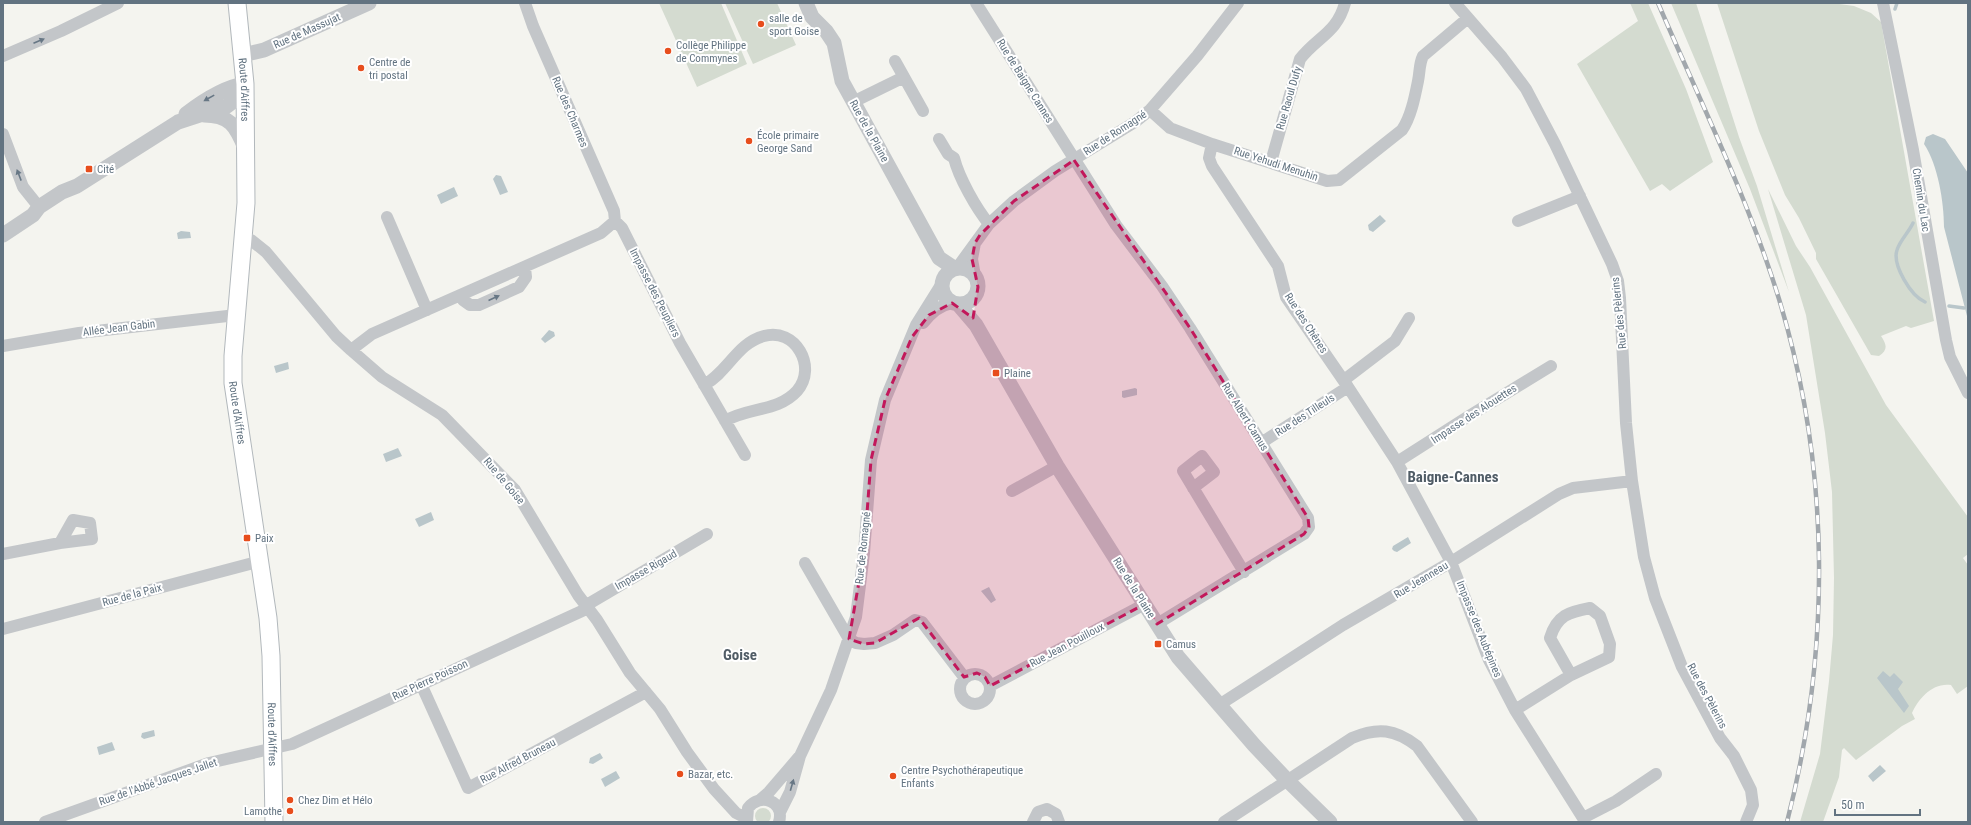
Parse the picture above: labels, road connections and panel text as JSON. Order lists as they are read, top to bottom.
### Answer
{
  "streets": {
    "main road": ["Route d'Aiffres"],
    "street": [
      "Rue de Massujat",
      "Rue de Baigne Cannes",
      "Rue Raoul Dufy",
      "Rue des Charmes",
      "Rue de la Plaine",
      "Rue de Romagné",
      "Rue Yehudi Menuhin",
      "Chemin du Lac",
      "Impasse des Peupliers",
      "Rue des Pèlerins",
      "Rue des Chênes",
      "Allée Jean Gabin",
      "Impasse des Alouettes",
      "Rue des Tilleuls",
      "Rue Albert Camus",
      "Rue de Goise",
      "Impasse Rigaud",
      "Rue Jeanneau",
      "Rue de la Paix",
      "Impasse des Aubépines",
      "Rue Jean Pouilloux",
      "Rue Pierre Poisson",
      "Rue Alfred Bruneau",
      "Rue de l'Abbé Jacques Jallet"
    ]
  },
  "crossings": [
    ["Rue de Massujat", "Route d'Aiffres"],
    ["Rue de Baigne Cannes", "Rue de Romagné"],
    ["Rue de Baigne Cannes", "Rue Albert Camus"],
    ["Route d'Aiffres", "Allée Jean Gabin"],
    ["Route d'Aiffres", "Rue de Goise"],
    ["Route d'Aiffres", "Rue de la Paix"],
    ["Route d'Aiffres", "Rue Pierre Poisson"],
    ["Route d'Aiffres", "Rue de l'Abbé Jacques Jallet"],
    ["Rue Raoul Dufy", "Rue Yehudi Menuhin"],
    ["Rue des Charmes", "Impasse des Peupliers"],
    ["Rue de la Plaine", "Rue de Romagné"],
    ["Rue de la Plaine", "Rue Albert Camus"],
    ["Rue de la Plaine", "Rue Jeanneau"],
    ["Rue de la Plaine", "Rue Jean Pouilloux"],
    ["Rue de Romagné", "Rue Albert Camus"],
    ["Rue de Romagné", "Rue de Goise"],
    ["Rue Yehudi Menuhin", "Rue des Pèlerins"],
    ["Rue Yehudi Menuhin", "Rue des Chênes"],
    ["Rue des Pèlerins", "Rue Jeanneau"],
    ["Rue des Chênes", "Impasse des Alouettes"],
    ["Rue des Chênes", "Rue des Tilleuls"],
    ["Rue des Chênes", "Rue Jeanneau"],
    ["Rue des Chênes", "Impasse des Aubépines"],
    ["Rue des Tilleuls", "Rue Albert Camus"],
    ["Rue de Goise", "Impasse Rigaud"],
    ["Rue de Goise", "Rue Pierre Poisson"],
    ["Rue de Goise", "Rue Alfred Bruneau"],
    ["Impasse Rigaud", "Rue Pierre Poisson"],
    ["Rue Jeanneau", "Impasse des Aubépines"],
    ["Rue Pierre Poisson", "Rue Alfred Bruneau"],
    ["Rue Pierre Poisson", "Rue de l'Abbé Jacques Jallet"]
  ],
  "districts": ["Baigne-Cannes", "Goise"],
  "places": {
    "other": [
      "salle de sport Goise",
      "Collège Philippe de Commynes",
      "Centre de tri postal",
      "École primaire George Sand",
      "Bazar, etc.",
      "Centre Psychothérapeutique Enfants",
      "Chez Dim et Hélo",
      "Lamothe"
    ],
    "transit": [
      "Cité",
      "Plaine",
      "Paix",
      "Camus"
    ]
  },
  "scale_bar": "50 m"
}
